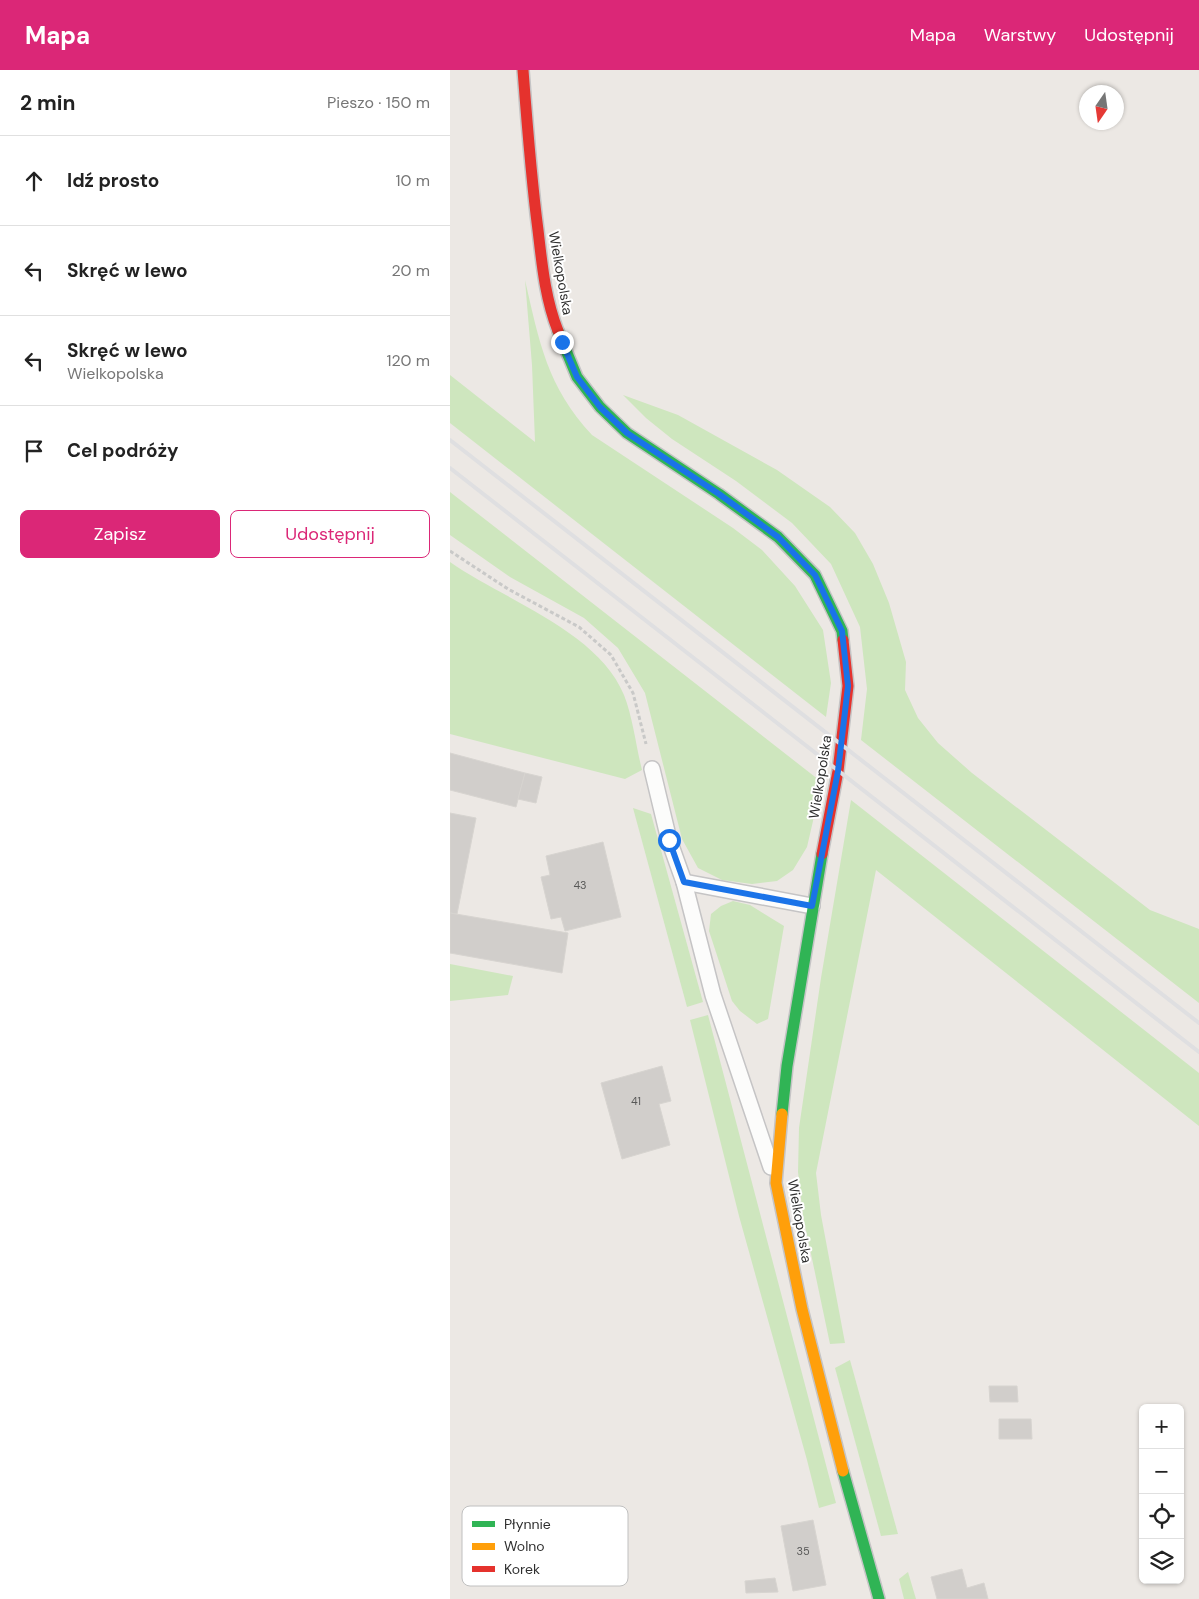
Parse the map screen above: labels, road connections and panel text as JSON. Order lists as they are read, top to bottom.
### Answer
{
  "streets": {
    "street": ["Wielkopolska"]
  },
  "house_numbers": ["43", "41", "35"],
  "legend": ["Płynnie", "Wolno", "Korek"],
  "north": "bottom",
  "page": {
    "header": "Mapa",
    "nav": ["Mapa", "Warstwy", "Udostępnij"],
    "heading": ["2 min", "Pieszo · 150 m"],
    "list": [
      ["Idź prosto", "10 m"],
      ["Skręć w lewo", "20 m"],
      ["Skręć w lewo", "Wielkopolska", "120 m"],
      "Cel podróży"
    ],
    "buttons": ["Zapisz", "Udostępnij"],
    "map_buttons": ["+", "−"]
  }
}
